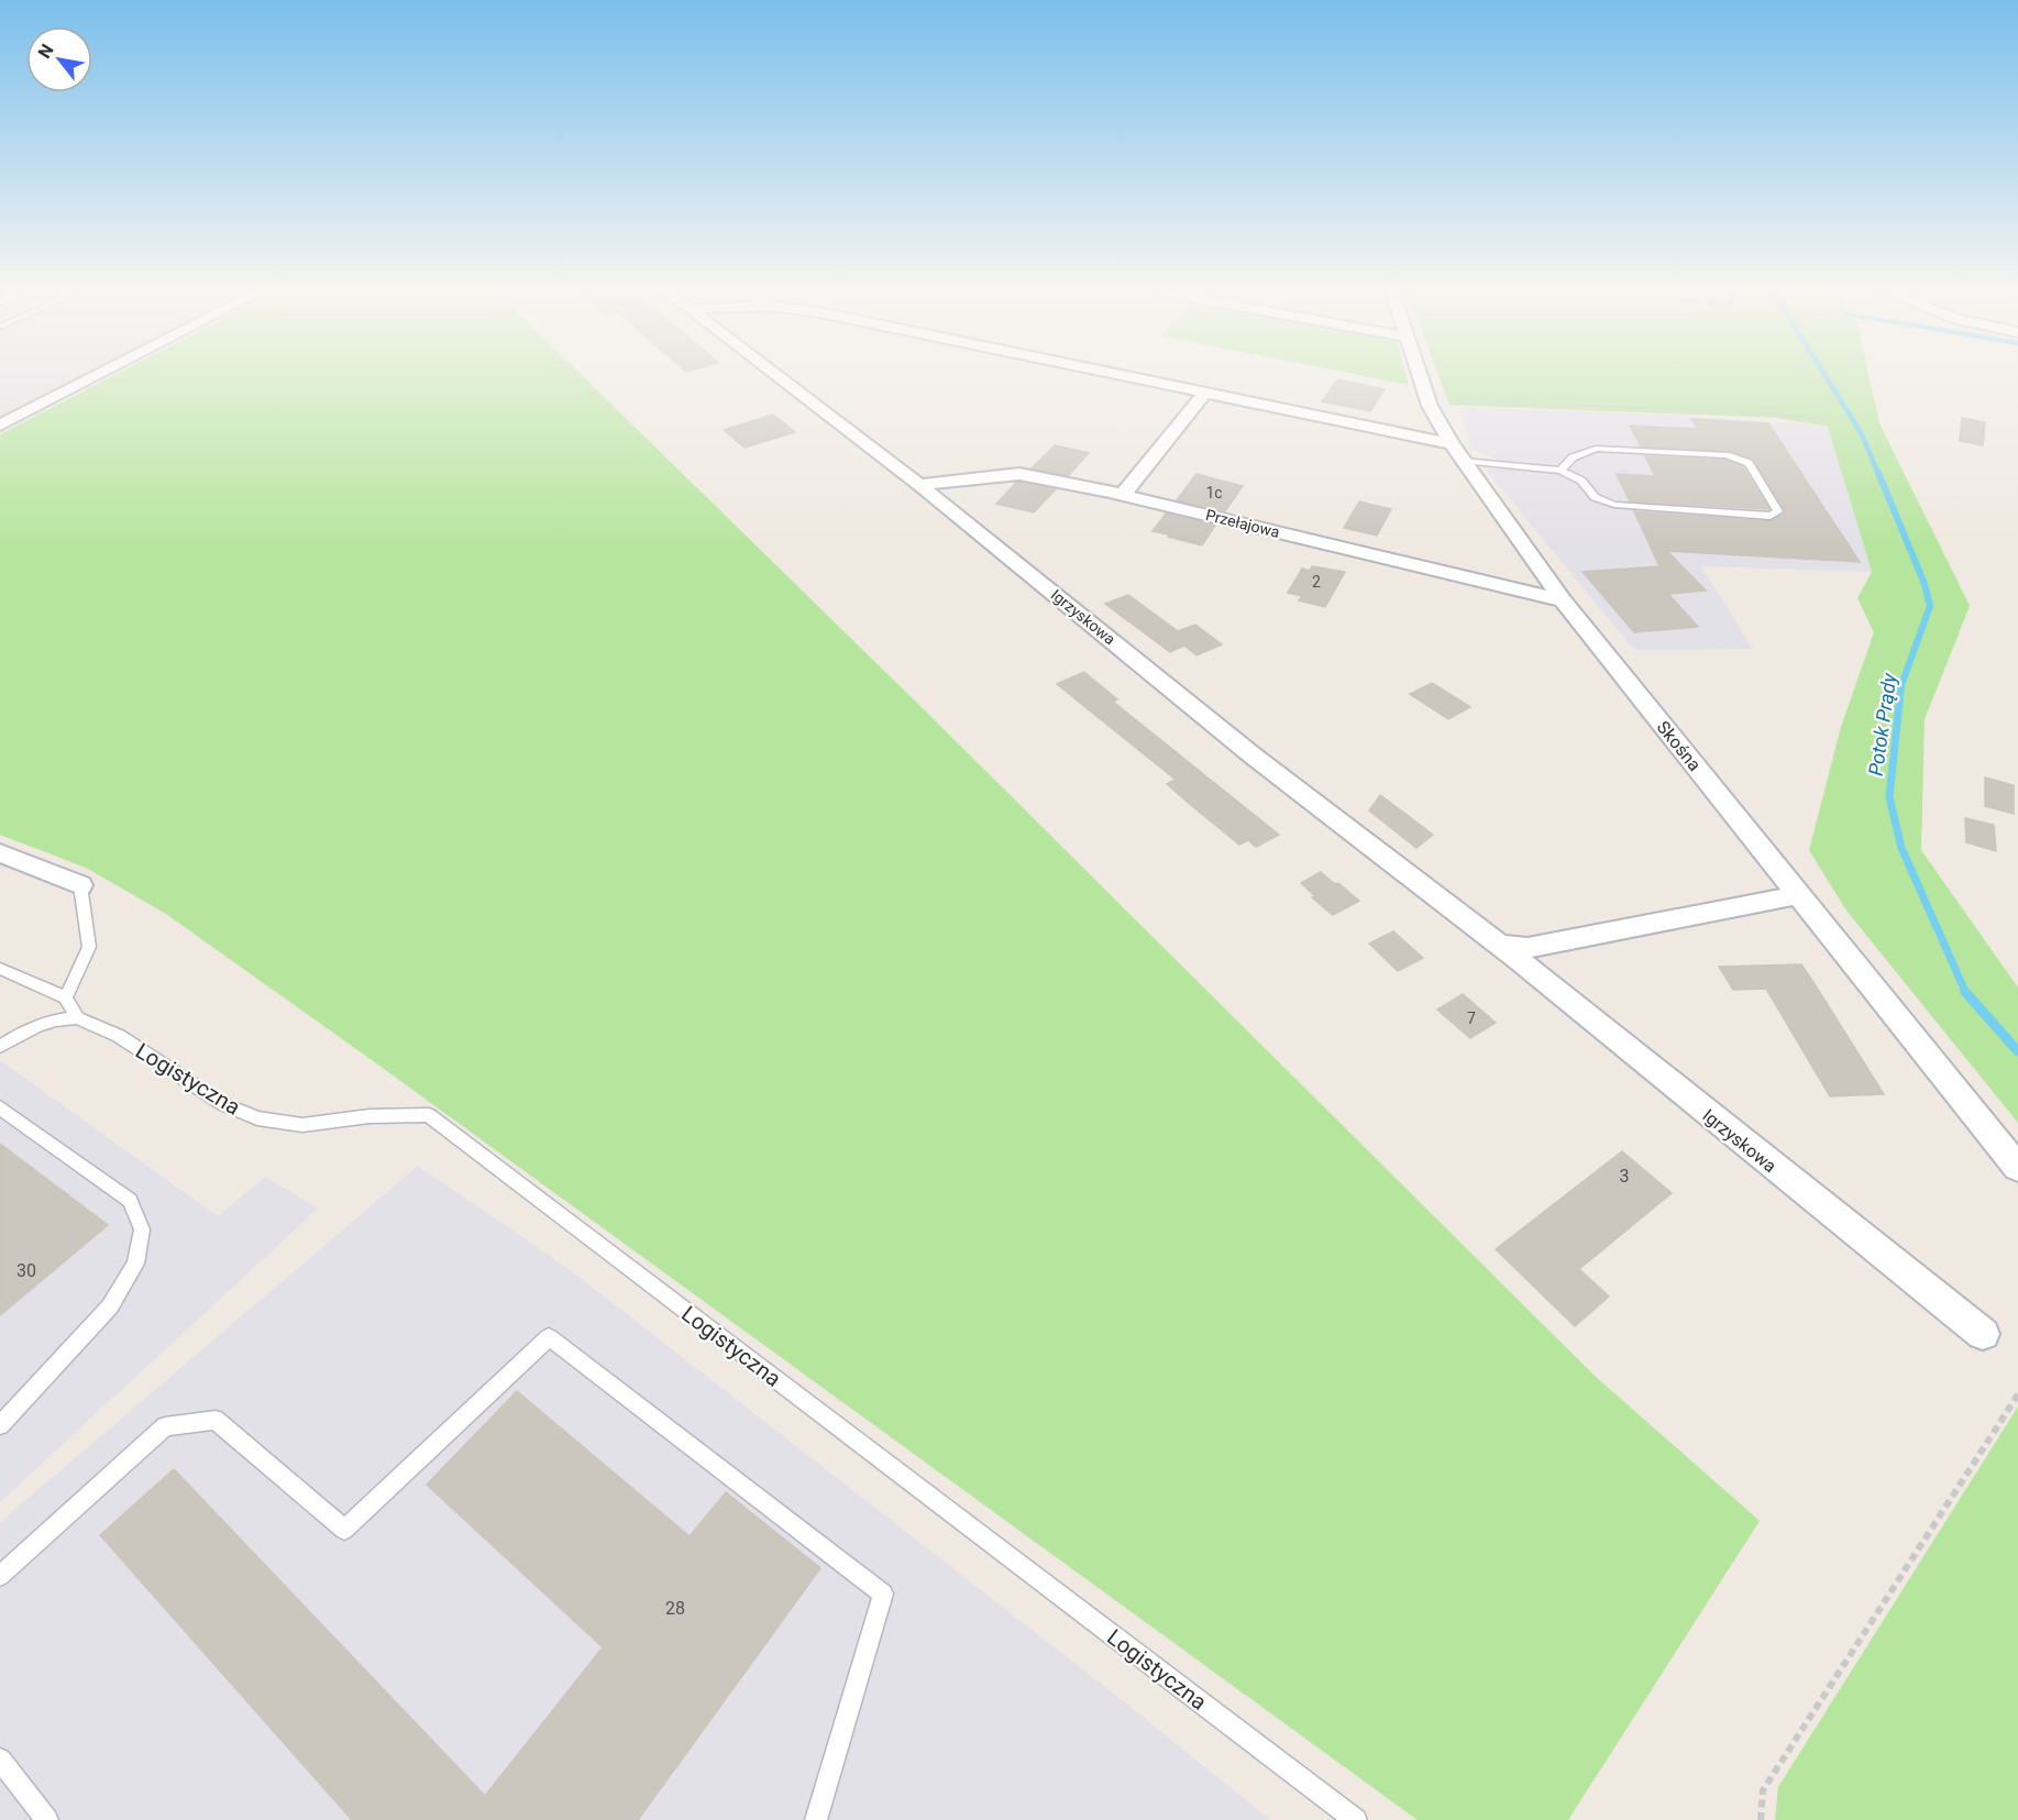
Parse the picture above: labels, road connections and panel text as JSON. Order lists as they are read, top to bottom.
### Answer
{
  "streets": {
    "street": ["Przełajowa", "Igrzyskowa", "Skośna"],
    "lane": ["Logistyczna"]
  },
  "crossings": [
    ["Przełajowa", "Igrzyskowa"],
    ["Przełajowa", "Skośna"]
  ],
  "water": ["Potok Prądy"],
  "house_numbers": [
    "1c",
    "2",
    "7",
    "3",
    "30",
    "28"
  ],
  "north": "top left"
}
